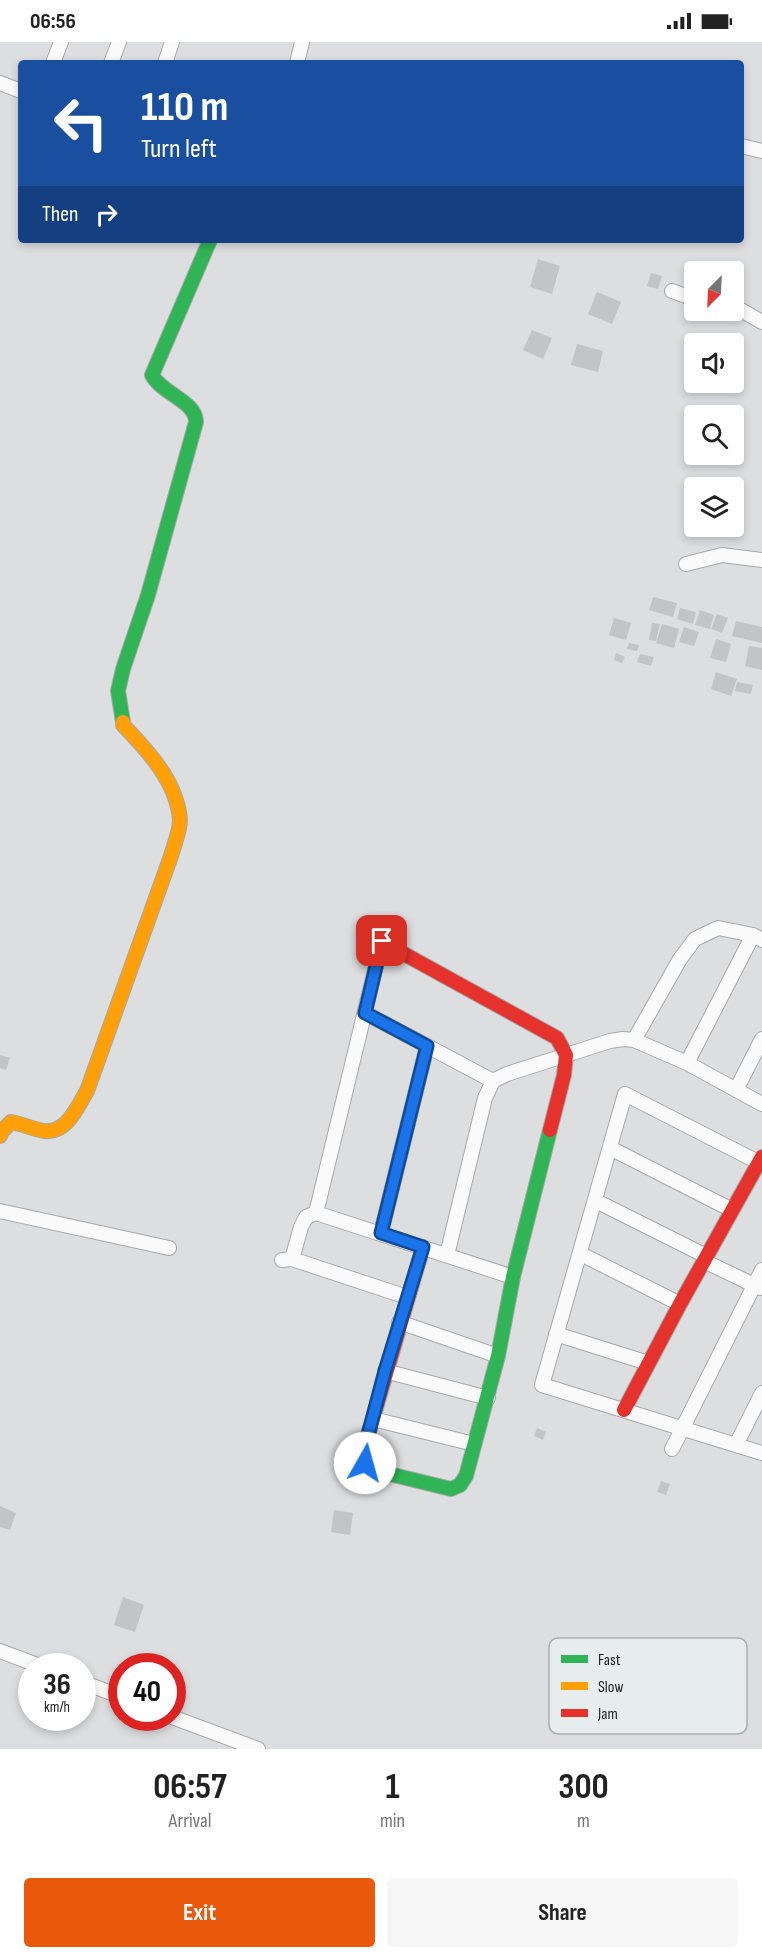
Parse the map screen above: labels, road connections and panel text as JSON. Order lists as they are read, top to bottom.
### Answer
{
  "legend": ["Fast", "Slow", "Jam"],
  "north": "bottom left",
  "page": {
    "status": "06:56",
    "turn": ["110 m", "Turn left"],
    "then": "Then",
    "speed": "36 km/h",
    "limit": "40",
    "eta": [
      "06:57",
      "Arrival",
      "1",
      "min",
      "300",
      "m"
    ],
    "buttons": ["Exit", "Share"]
  }
}
